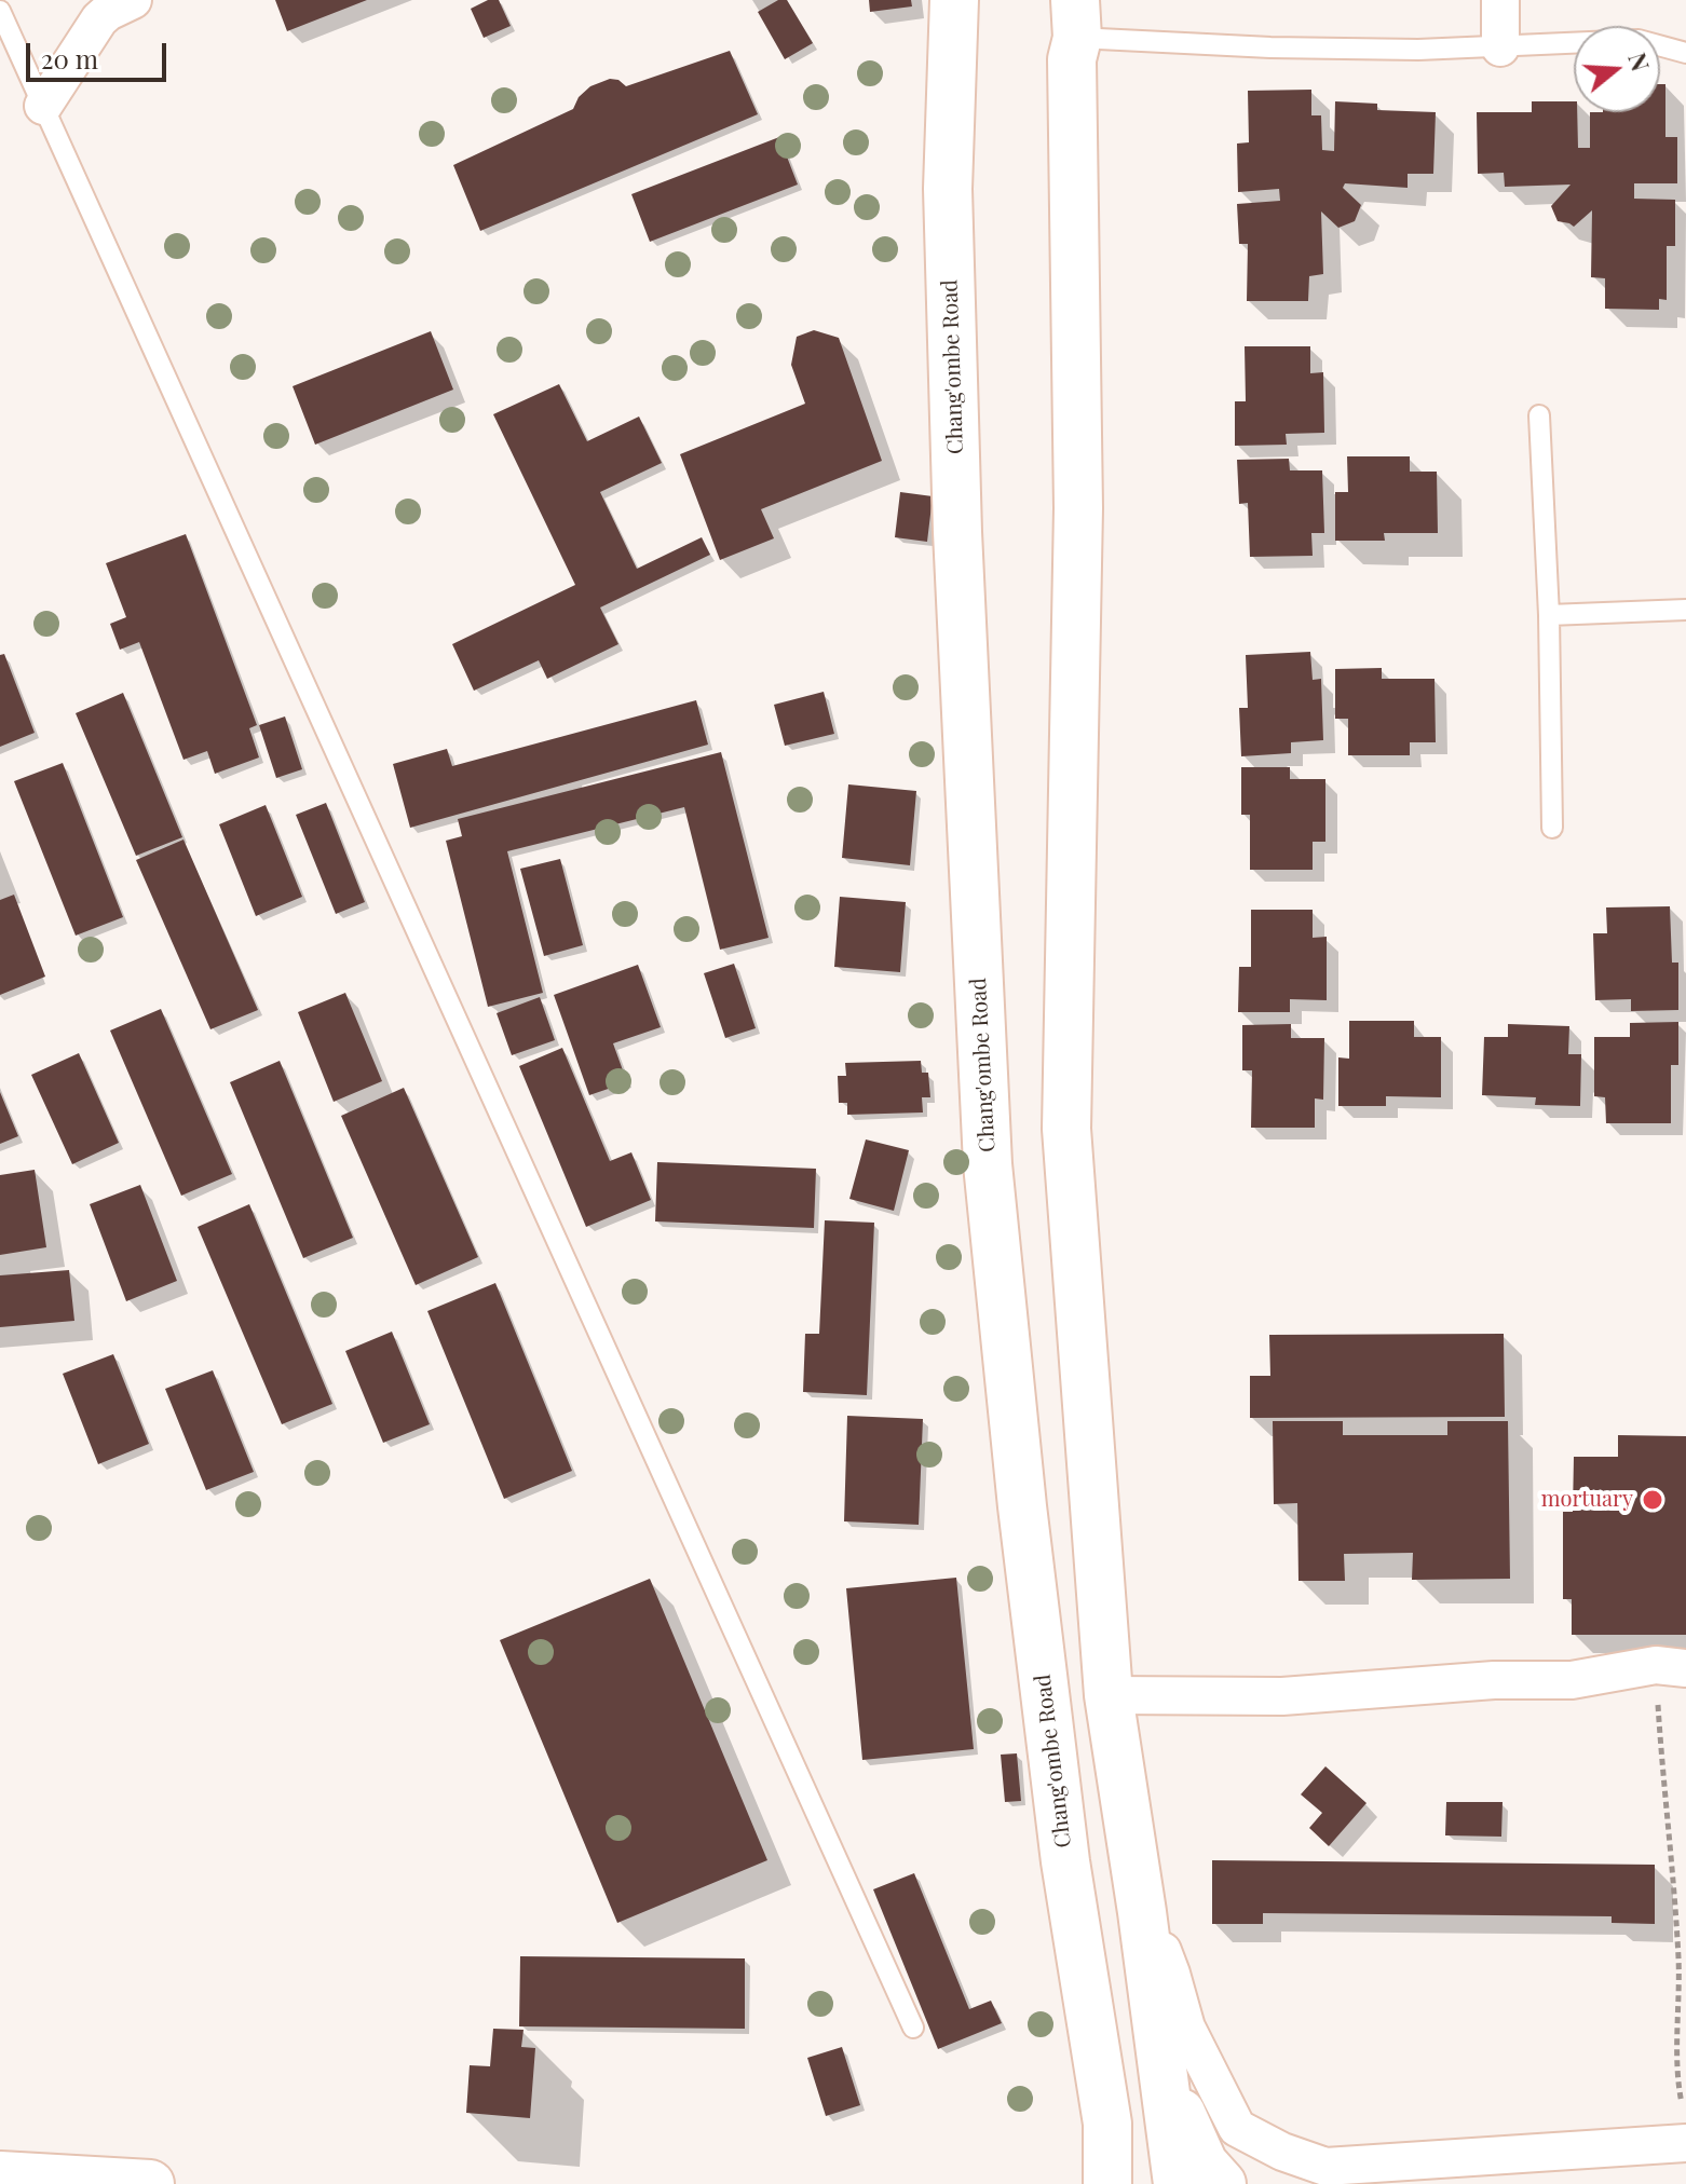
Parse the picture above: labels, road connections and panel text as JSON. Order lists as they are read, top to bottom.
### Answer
{
  "streets": {
    "main road": ["Chang'ombe Road"]
  },
  "places": ["mortuary"],
  "scale_bar": "20 m",
  "north": "right"
}
